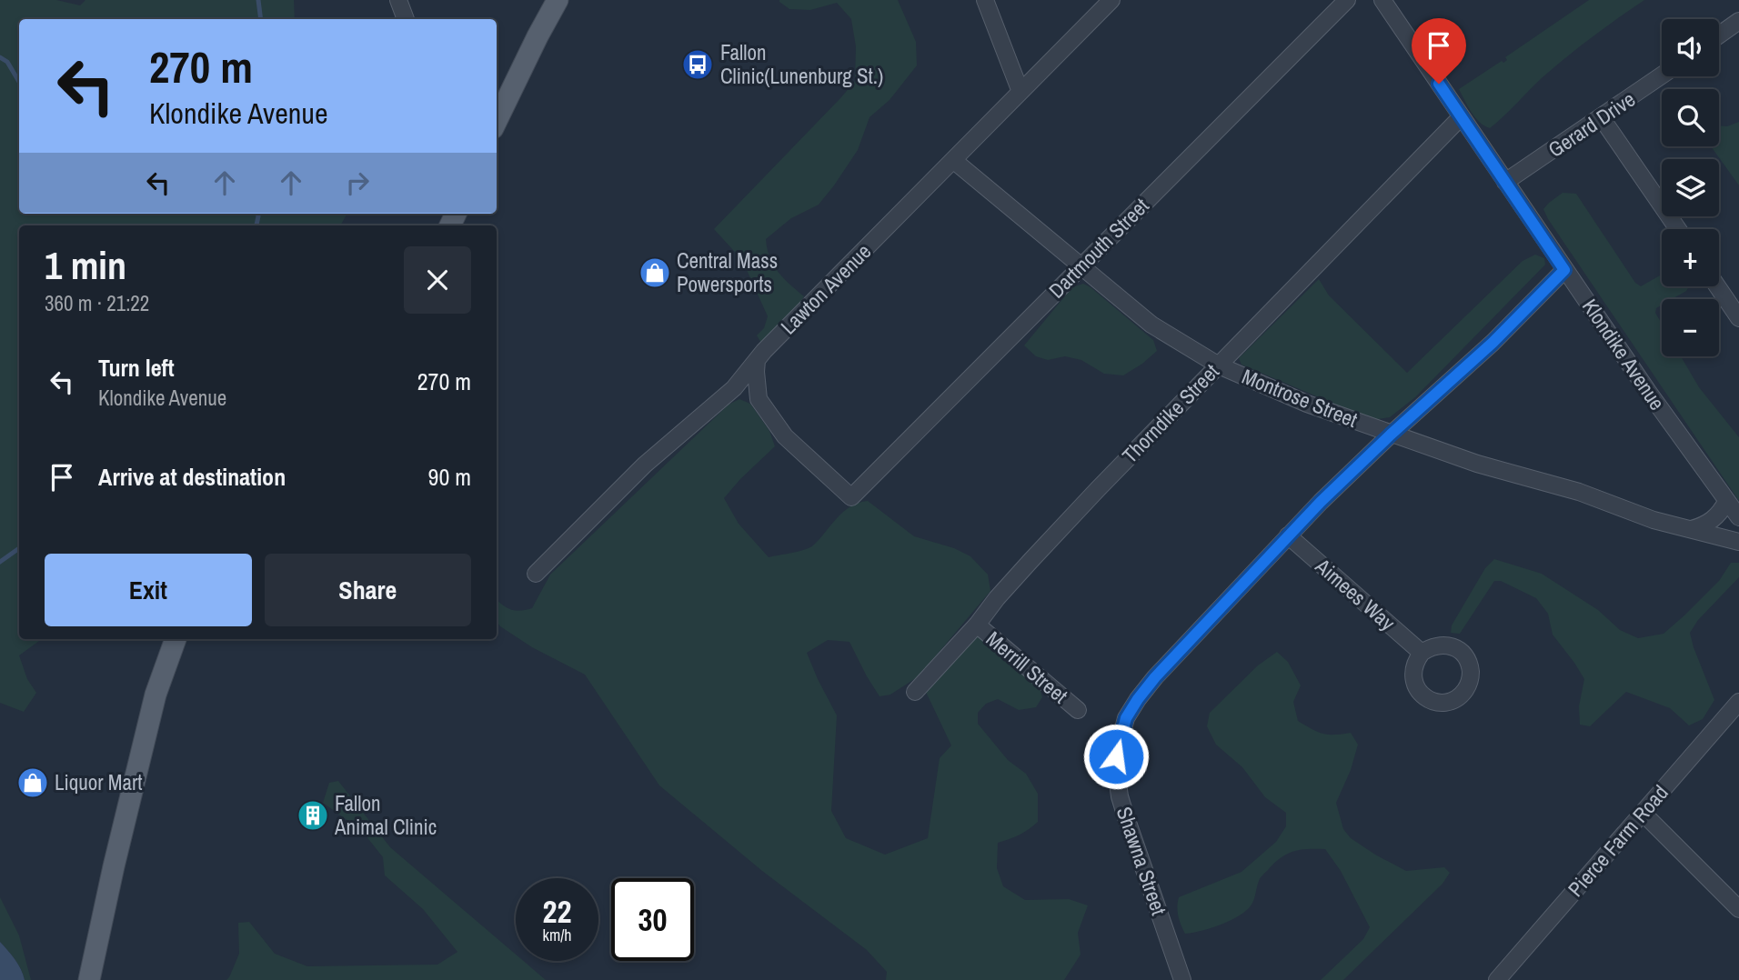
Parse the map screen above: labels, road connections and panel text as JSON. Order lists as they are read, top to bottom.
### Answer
{
  "streets": {
    "street": [
      "Gerard Drive",
      "Dartmouth Street",
      "Lawton Avenue",
      "Klondike Avenue",
      "Montrose Street",
      "Thorndike Street",
      "Aimees Way",
      "Merrill Street",
      "Pierce Farm Road",
      "Shawna Street"
    ]
  },
  "crossings": [
    ["Gerard Drive", "Klondike Avenue"],
    ["Dartmouth Street", "Lawton Avenue"],
    ["Dartmouth Street", "Montrose Street"],
    ["Lawton Avenue", "Montrose Street"],
    ["Klondike Avenue", "Thorndike Street"],
    ["Klondike Avenue", "Shawna Street"],
    ["Montrose Street", "Thorndike Street"],
    ["Montrose Street", "Shawna Street"],
    ["Thorndike Street", "Merrill Street"],
    ["Aimees Way", "Shawna Street"]
  ],
  "places": {
    "bus stop": ["Fallon Clinic(Lunenburg St.)"],
    "shop": ["Central Mass Powersports", "Liquor Mart"],
    "building": ["Fallon Animal Clinic"]
  },
  "page": {
    "map_buttons": ["+", "−"],
    "turn": ["270 m", "Klondike Avenue"],
    "heading": ["1 min", "360 m · 21:22"],
    "list": [
      {
        "name": "Turn left",
        "note": "Klondike Avenue",
        "value": "270 m"
      },
      {
        "name": "Arrive at destination",
        "value": "90 m"
      }
    ],
    "buttons": ["Exit", "Share"],
    "speed": "22 km/h",
    "limit": "30"
  }
}
